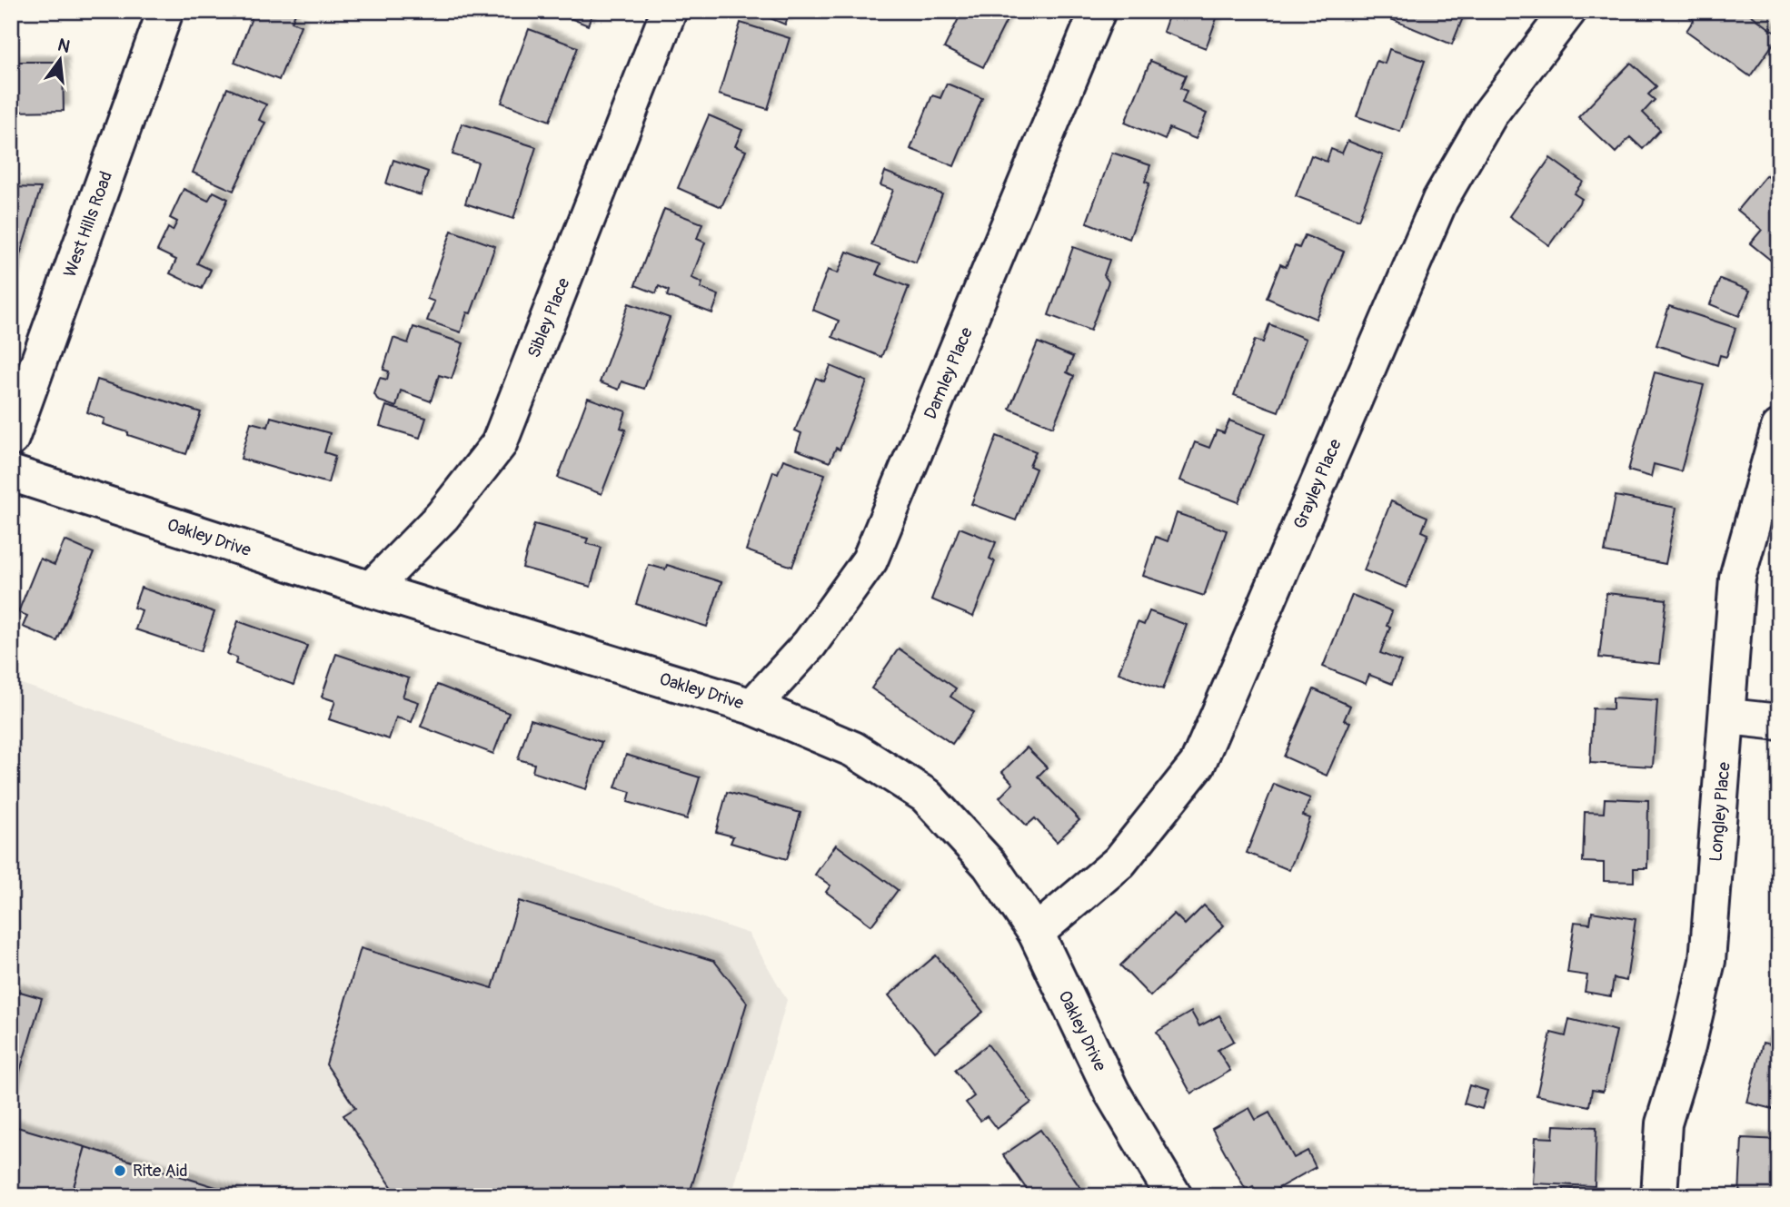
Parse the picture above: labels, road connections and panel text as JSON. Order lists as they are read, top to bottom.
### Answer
{
  "streets": {
    "street": [
      "West Hills Road",
      "Sibley Place",
      "Darnley Place",
      "Grayley Place",
      "Oakley Drive",
      "Longley Place"
    ]
  },
  "crossings": [
    ["Sibley Place", "Oakley Drive"],
    ["Darnley Place", "Oakley Drive"],
    ["Grayley Place", "Oakley Drive"]
  ],
  "places": ["Rite Aid"],
  "north": "top"
}
